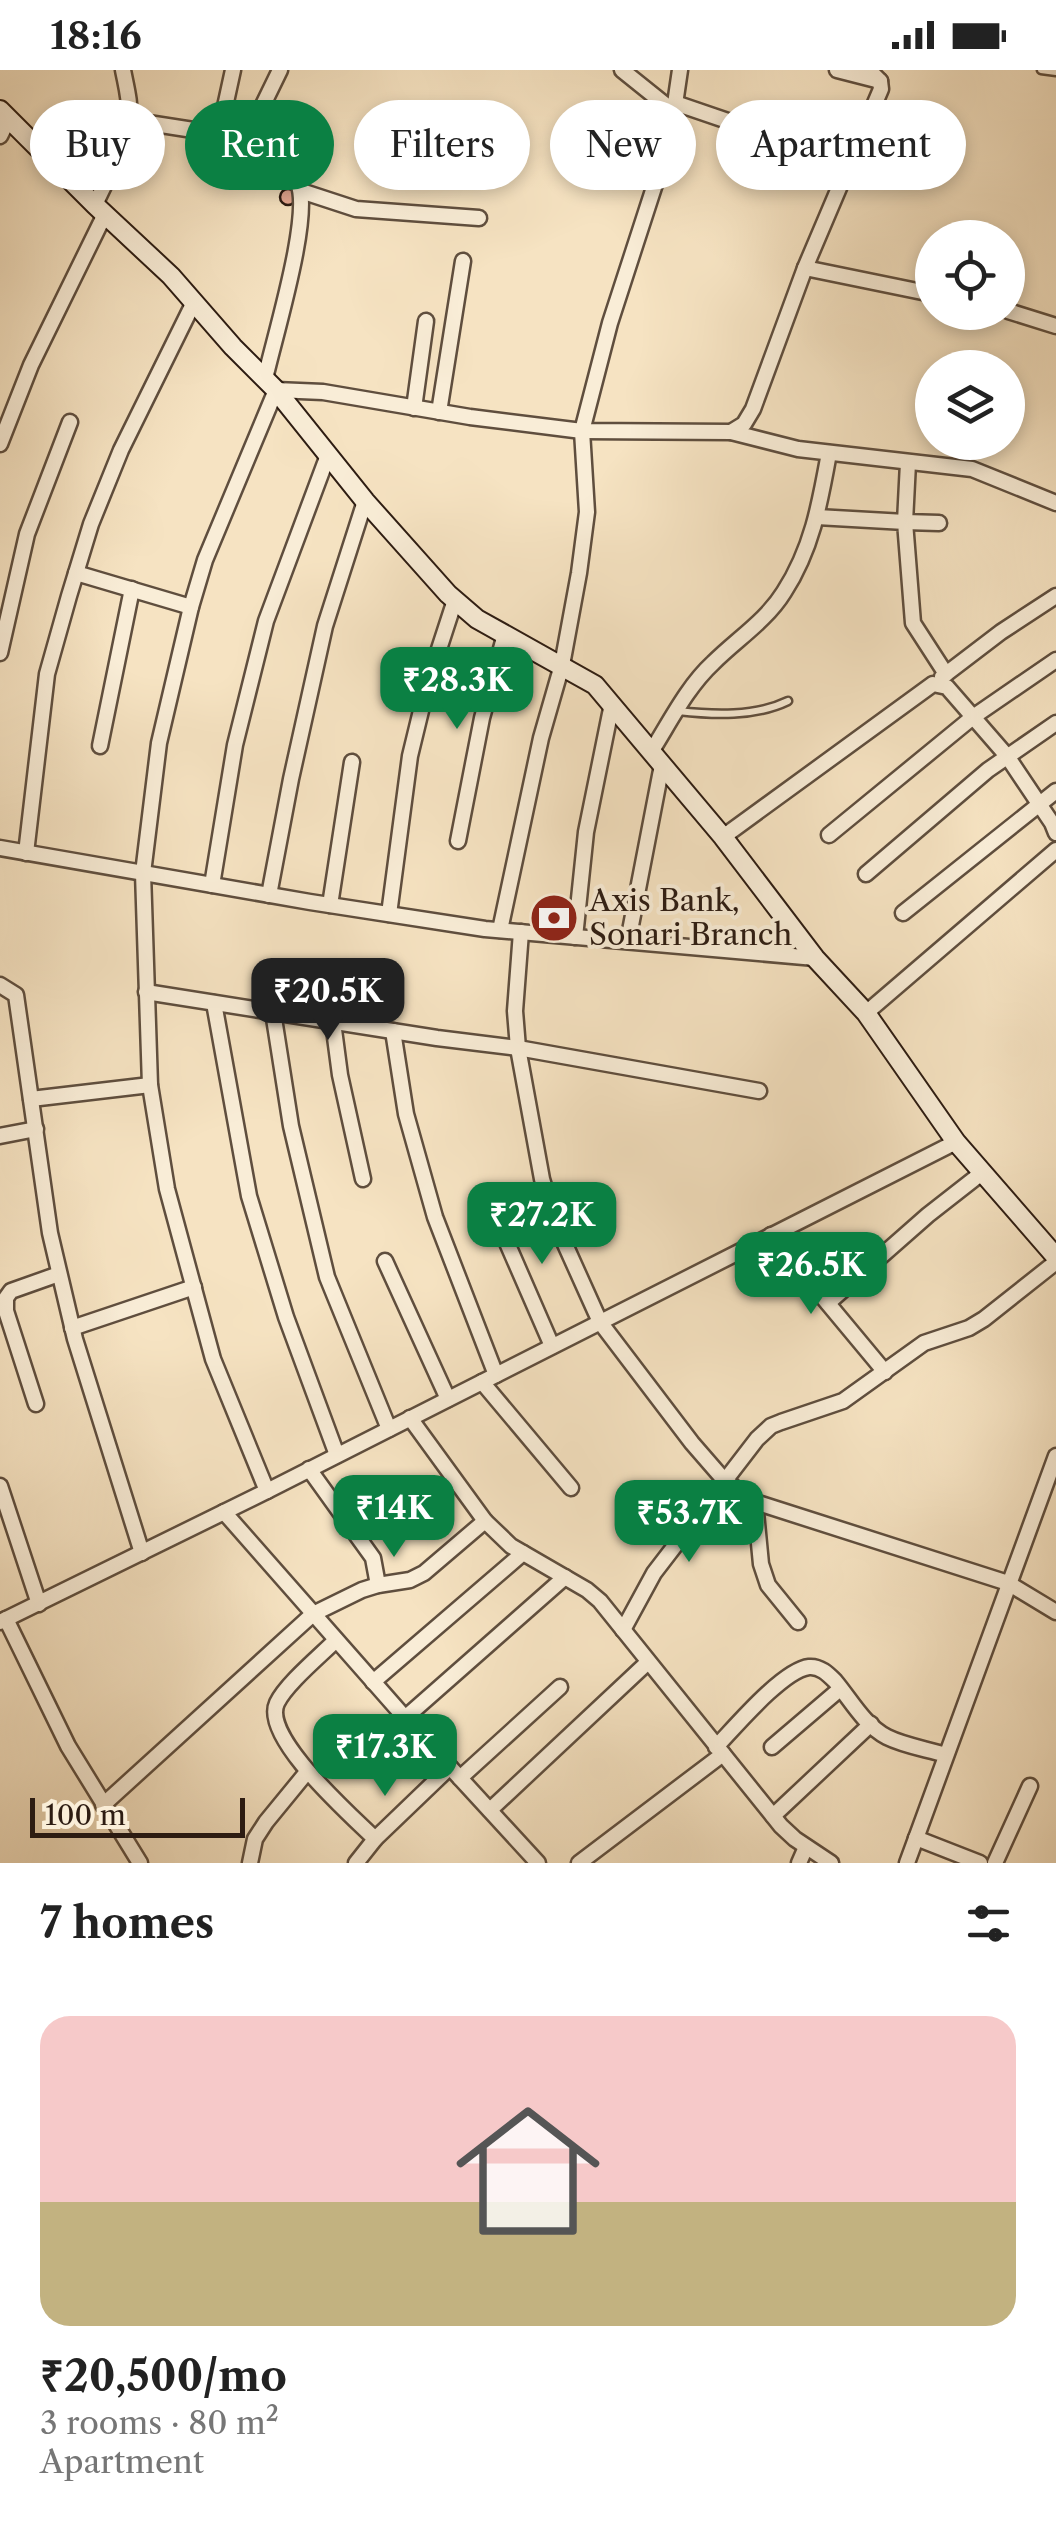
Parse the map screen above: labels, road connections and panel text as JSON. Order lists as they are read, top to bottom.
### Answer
{
  "places": {
    "bank": ["Axis Bank, Sonari Branch"]
  },
  "scale_bar": "100 m",
  "page": {
    "status": "18:16",
    "chip": [
      "Buy",
      "Rent",
      "Filters",
      "New",
      "Apartment"
    ],
    "price": [
      "₹28.3K",
      "₹20.5K",
      "₹27.2K",
      "₹26.5K",
      "₹14K",
      "₹53.7K",
      "₹17.3K"
    ],
    "scale": "100 m",
    "heading": "7 homes",
    "list": [
      {
        "name": "₹20,500/mo",
        "note": "3 rooms · 80 m² · Apartment"
      }
    ]
  }
}
